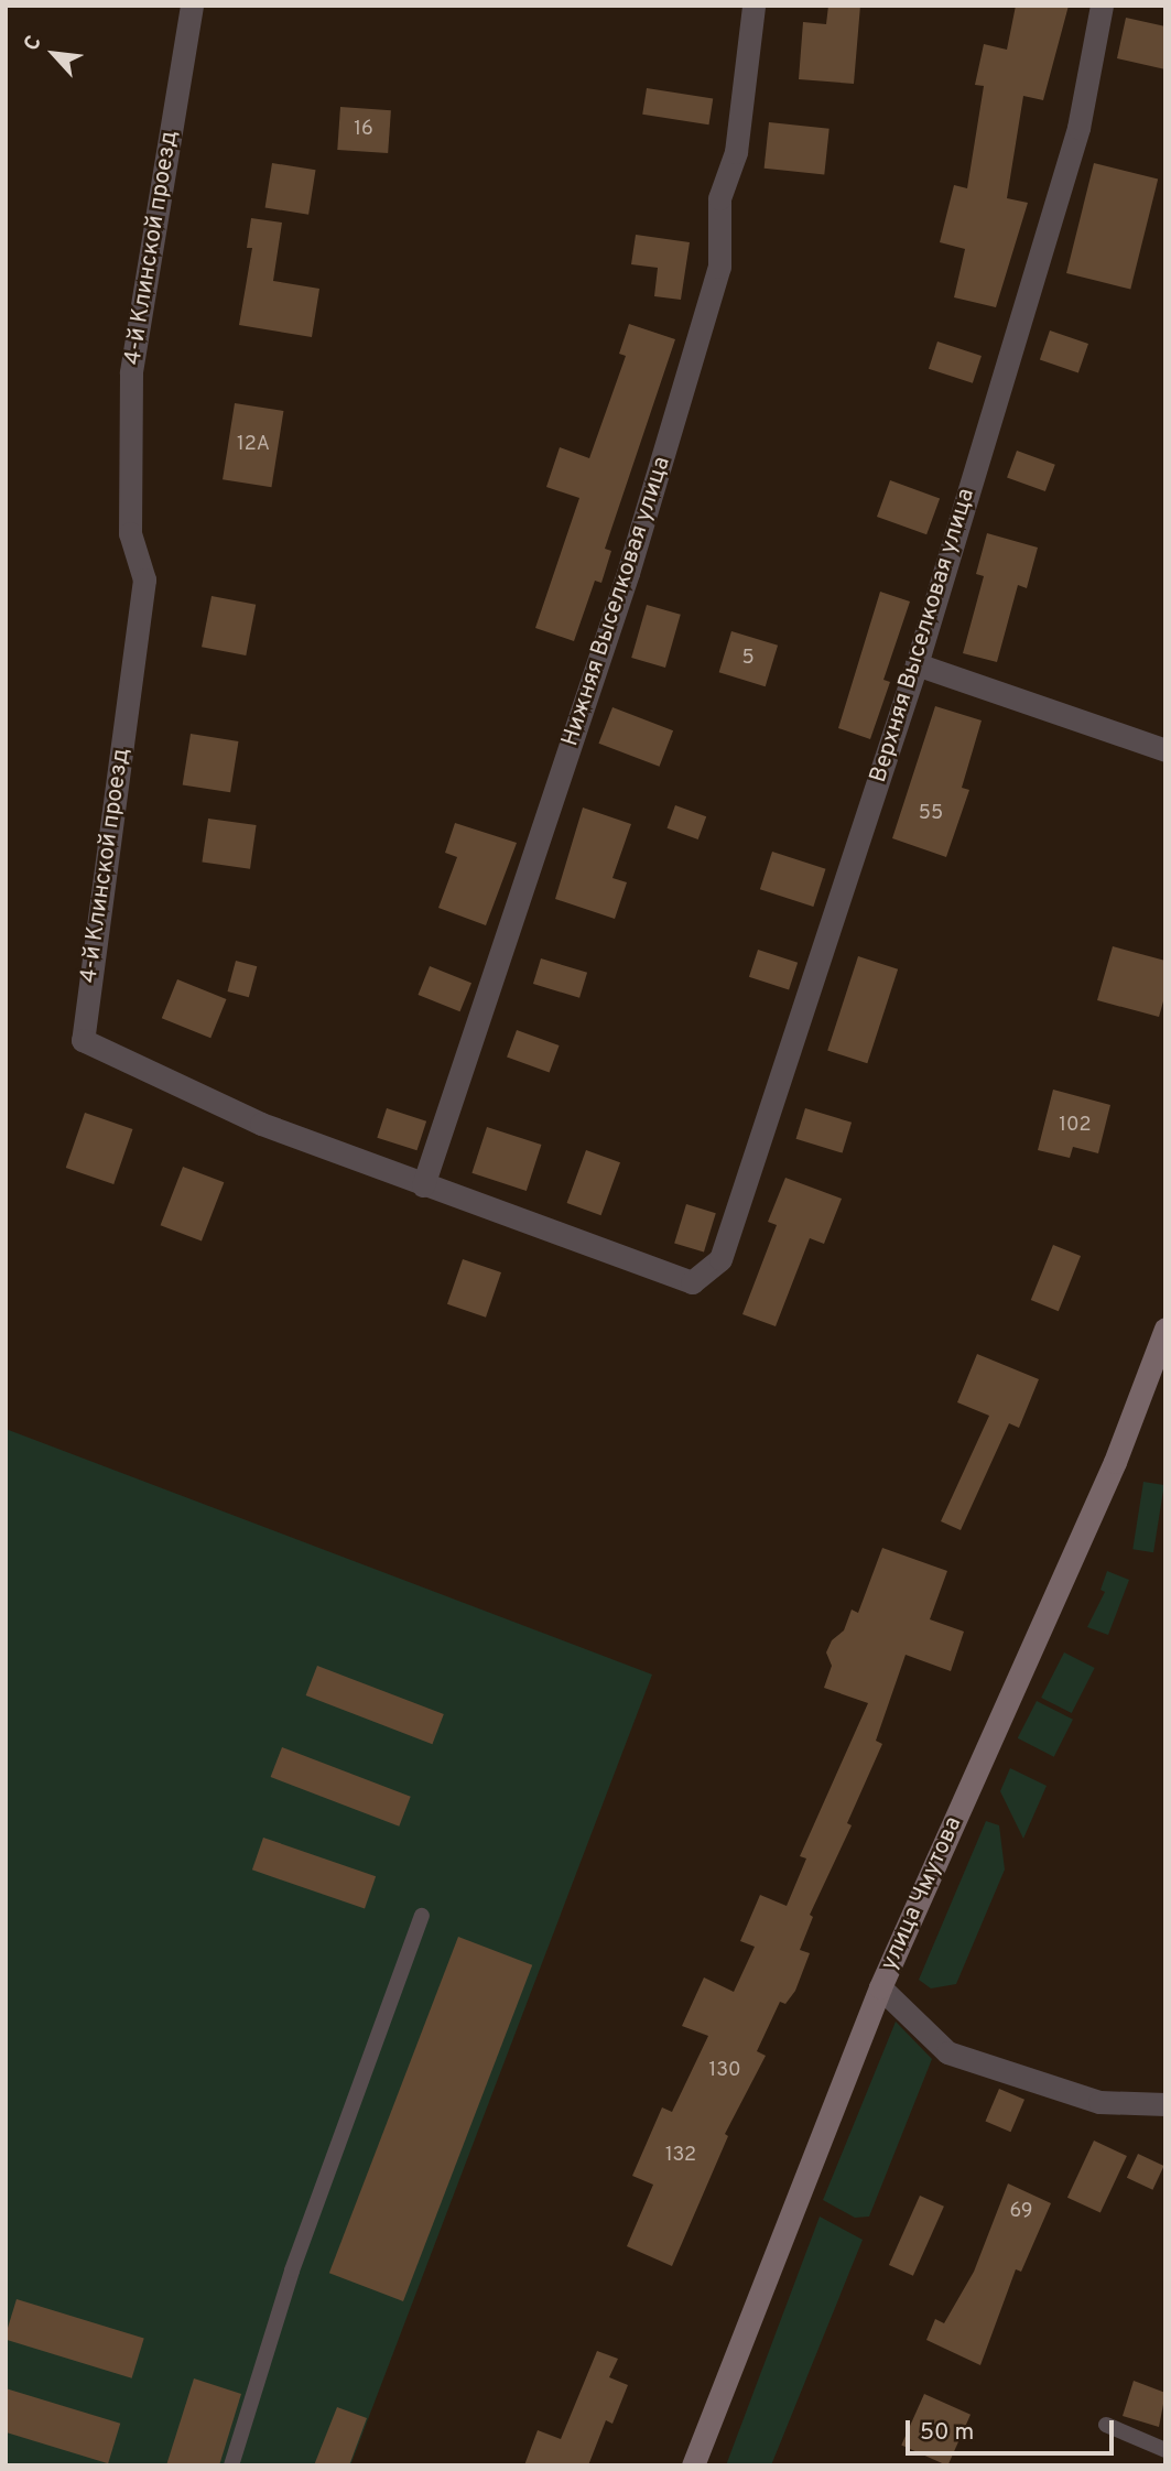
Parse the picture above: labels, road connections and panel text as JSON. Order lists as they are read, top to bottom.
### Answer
{
  "streets": {
    "main road": ["улица Чмутова"],
    "street": ["4-й Клинской проезд", "Нижняя Выселковая улица", "Верхняя Выселковая улица"]
  },
  "crossings": [
    ["4-й Клинской проезд", "Нижняя Выселковая улица"],
    ["4-й Клинской проезд", "Верхняя Выселковая улица"]
  ],
  "house_numbers": [
    "16",
    "12А",
    "5",
    "55",
    "102",
    "130",
    "132",
    "69"
  ],
  "scale_bar": "50 m",
  "north": "top left"
}
